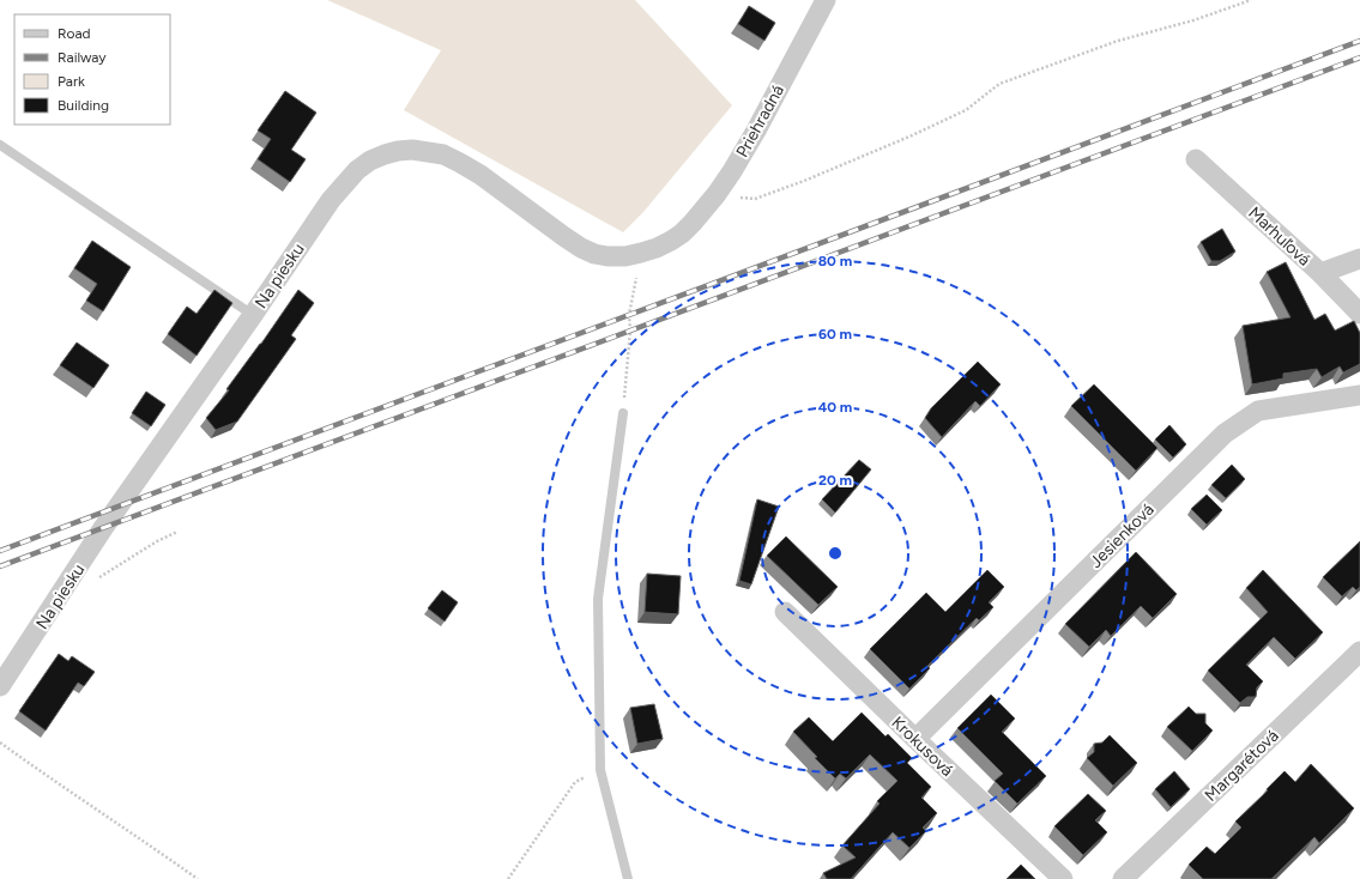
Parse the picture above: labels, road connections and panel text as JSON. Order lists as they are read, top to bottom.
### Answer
{
  "streets": {
    "street": [
      "Priehradná",
      "Marhuľová",
      "Na piesku",
      "Jesienková",
      "Krokusová",
      "Margarétová"
    ]
  },
  "crossings": [
    ["Priehradná", "Na piesku"],
    ["Jesienková", "Krokusová"]
  ],
  "legend": [
    "Road",
    "Railway",
    "Park",
    "Building"
  ],
  "rings": [
    "80 m",
    "60 m",
    "40 m",
    "20 m"
  ]
}
